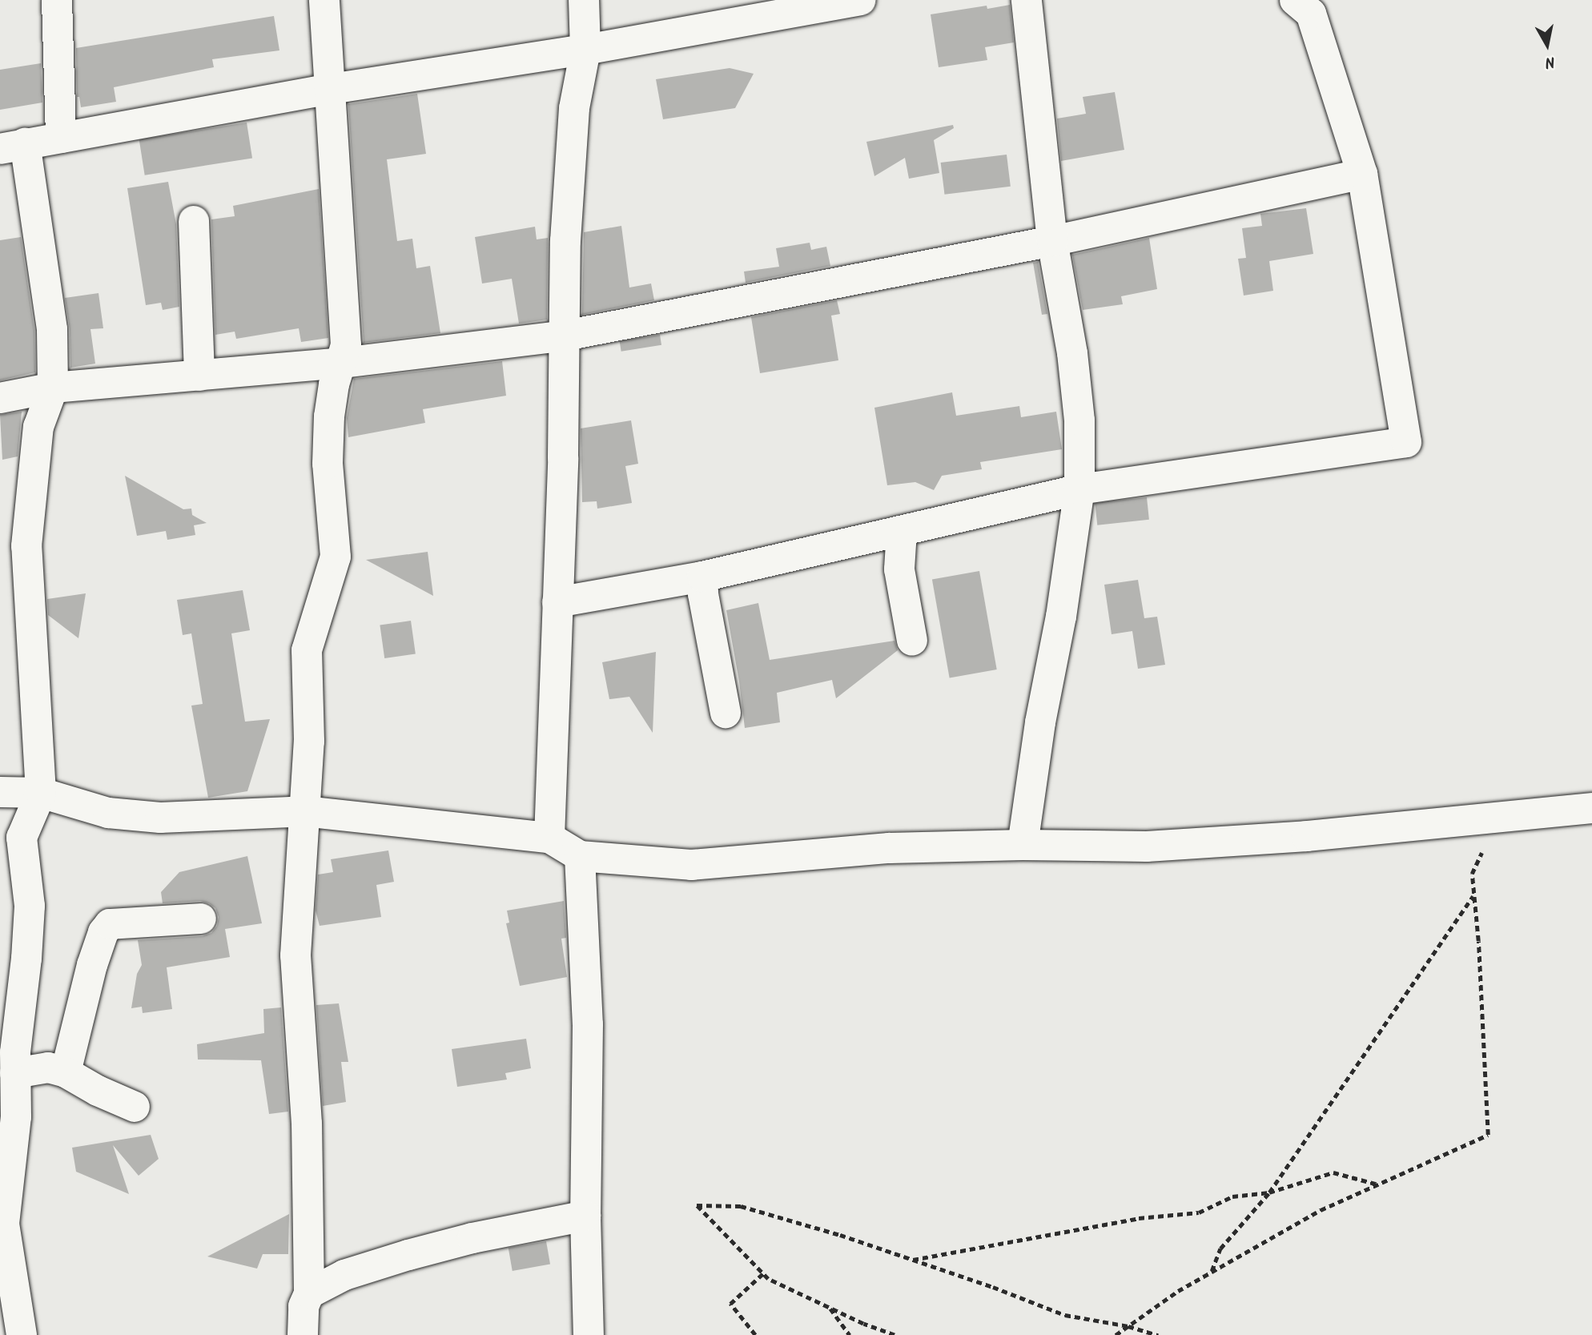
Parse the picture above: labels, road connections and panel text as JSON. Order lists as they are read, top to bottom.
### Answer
{
  "north": "bottom"
}
